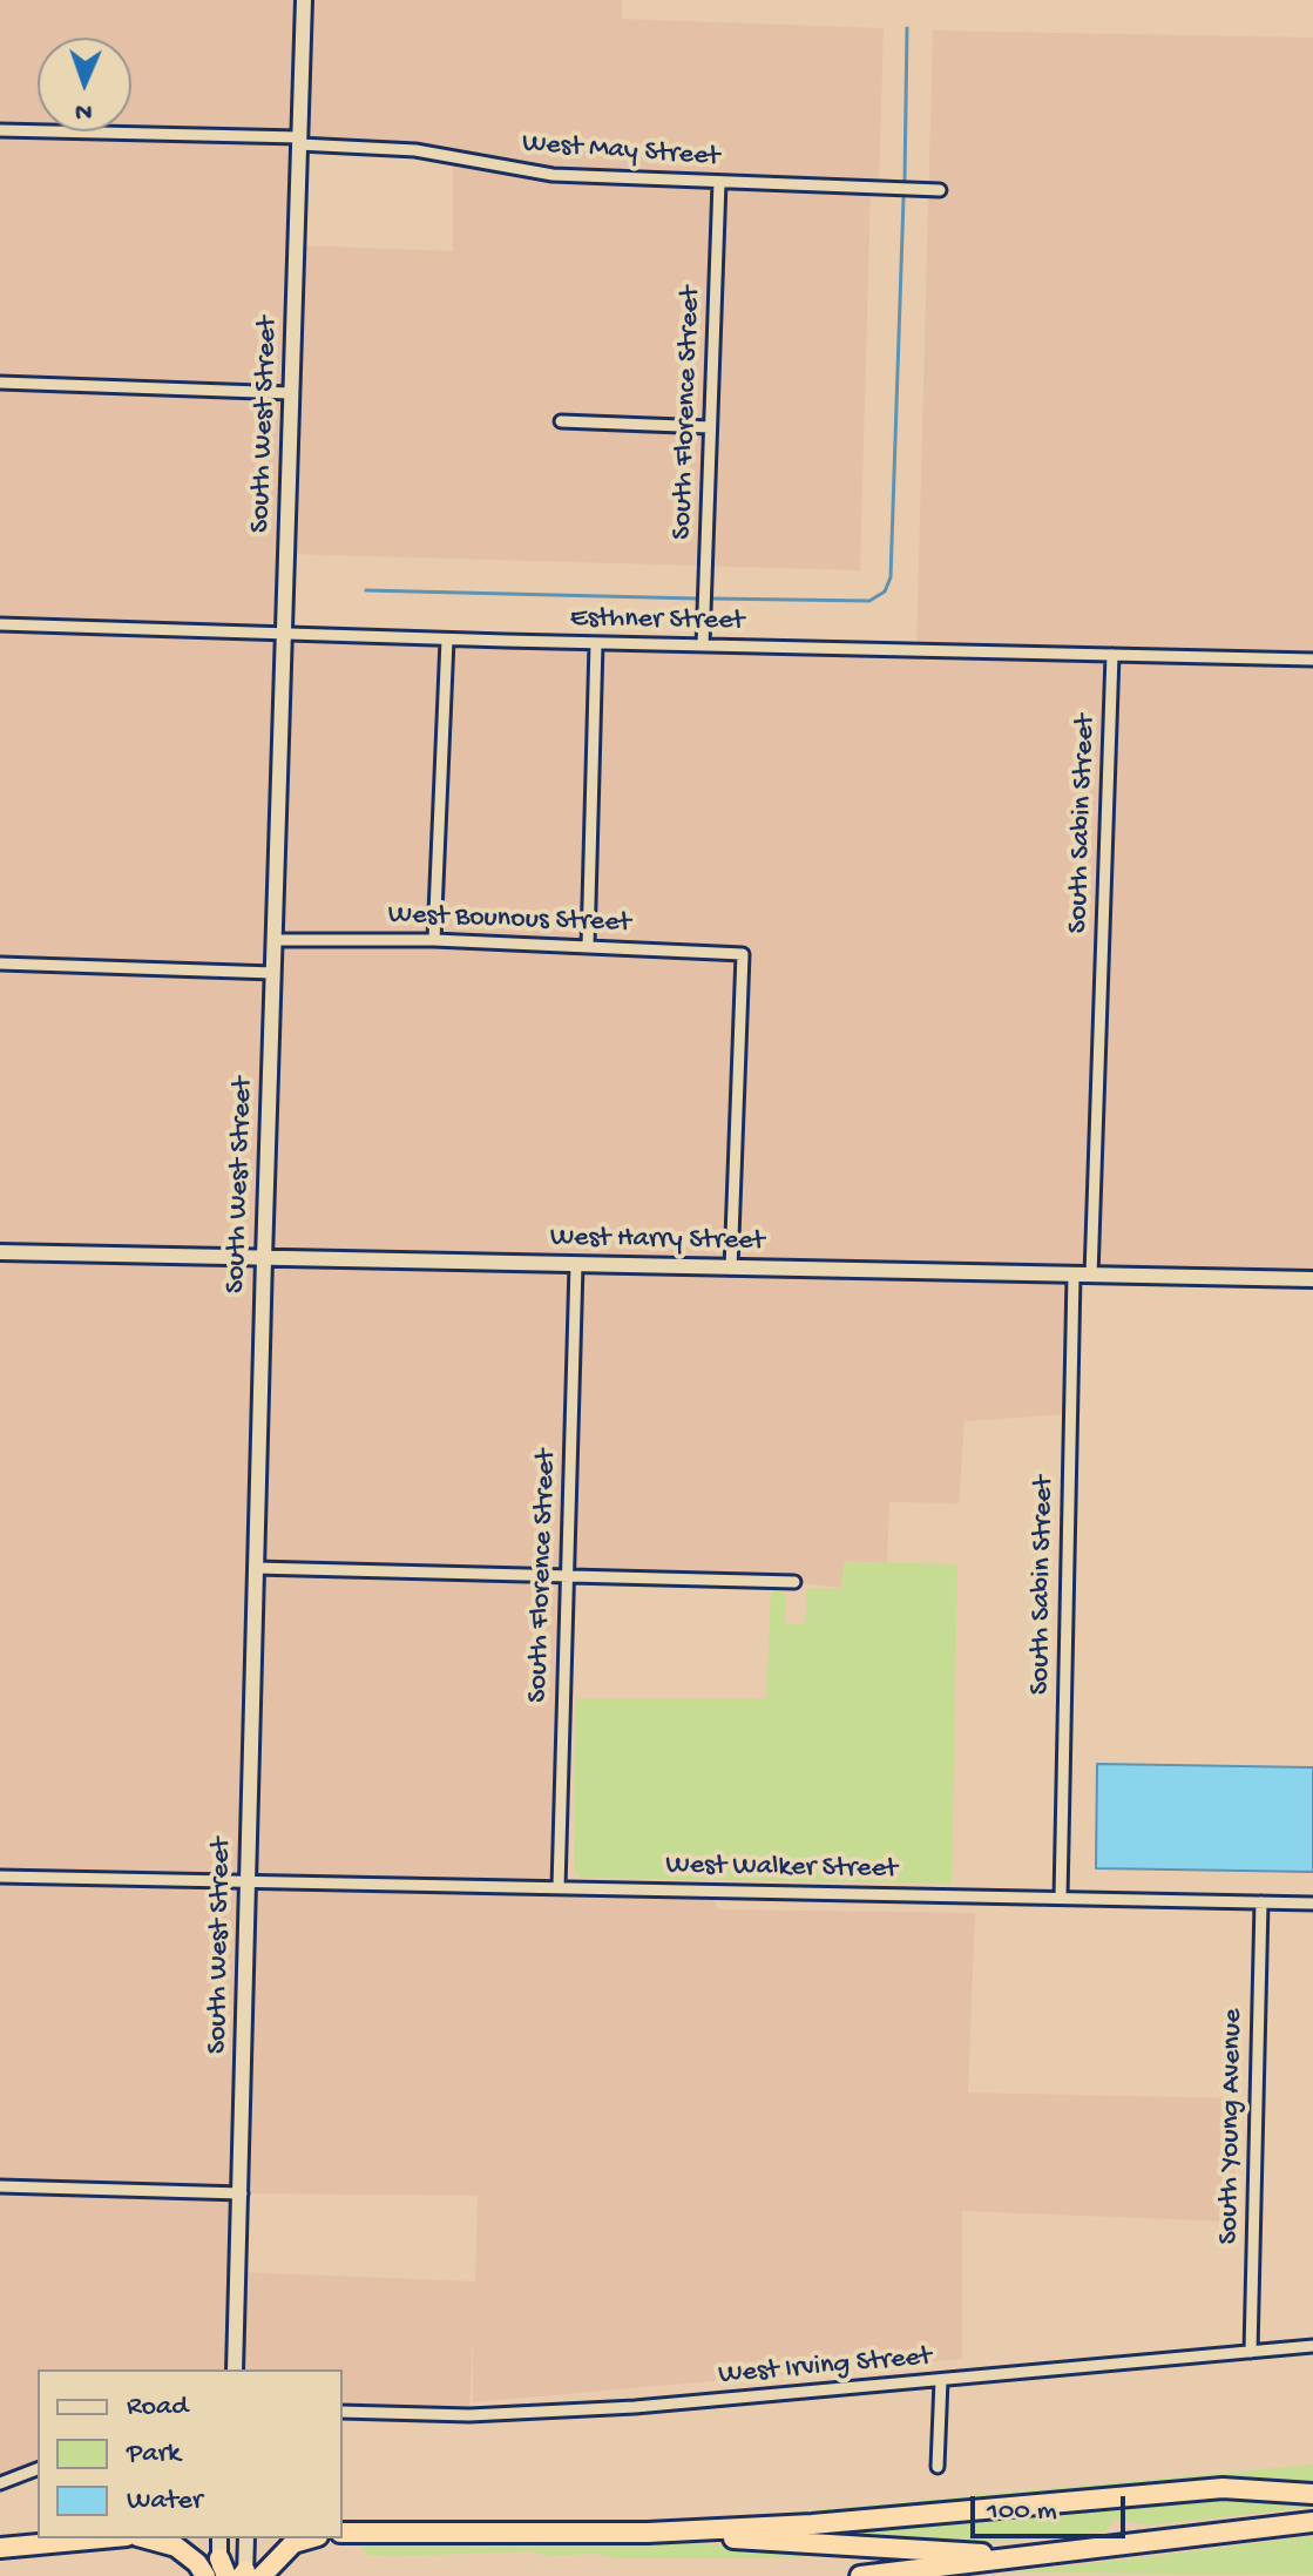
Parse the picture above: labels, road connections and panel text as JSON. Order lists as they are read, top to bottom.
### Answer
{
  "streets": {
    "main road": ["South West Street", "West Harry Street"],
    "street": [
      "West May Street",
      "South Florence Street",
      "Esthner Street",
      "South Sabin Street",
      "West Bounous Street",
      "West Walker Street",
      "South Young Avenue",
      "West Irving Street"
    ]
  },
  "crossings": [
    ["West May Street", "South Florence Street"],
    ["West May Street", "South West Street"],
    ["South Florence Street", "Esthner Street"],
    ["South Florence Street", "West Harry Street"],
    ["South Florence Street", "West Walker Street"],
    ["South West Street", "Esthner Street"],
    ["South West Street", "West Bounous Street"],
    ["South West Street", "West Harry Street"],
    ["South West Street", "West Walker Street"],
    ["Esthner Street", "South Sabin Street"],
    ["South Sabin Street", "West Harry Street"],
    ["South Sabin Street", "West Walker Street"],
    ["West Bounous Street", "West Harry Street"],
    ["West Walker Street", "South Young Avenue"],
    ["South Young Avenue", "West Irving Street"]
  ],
  "legend": ["Road", "Park", "Water"],
  "scale_bar": "100 m",
  "north": "bottom"
}
